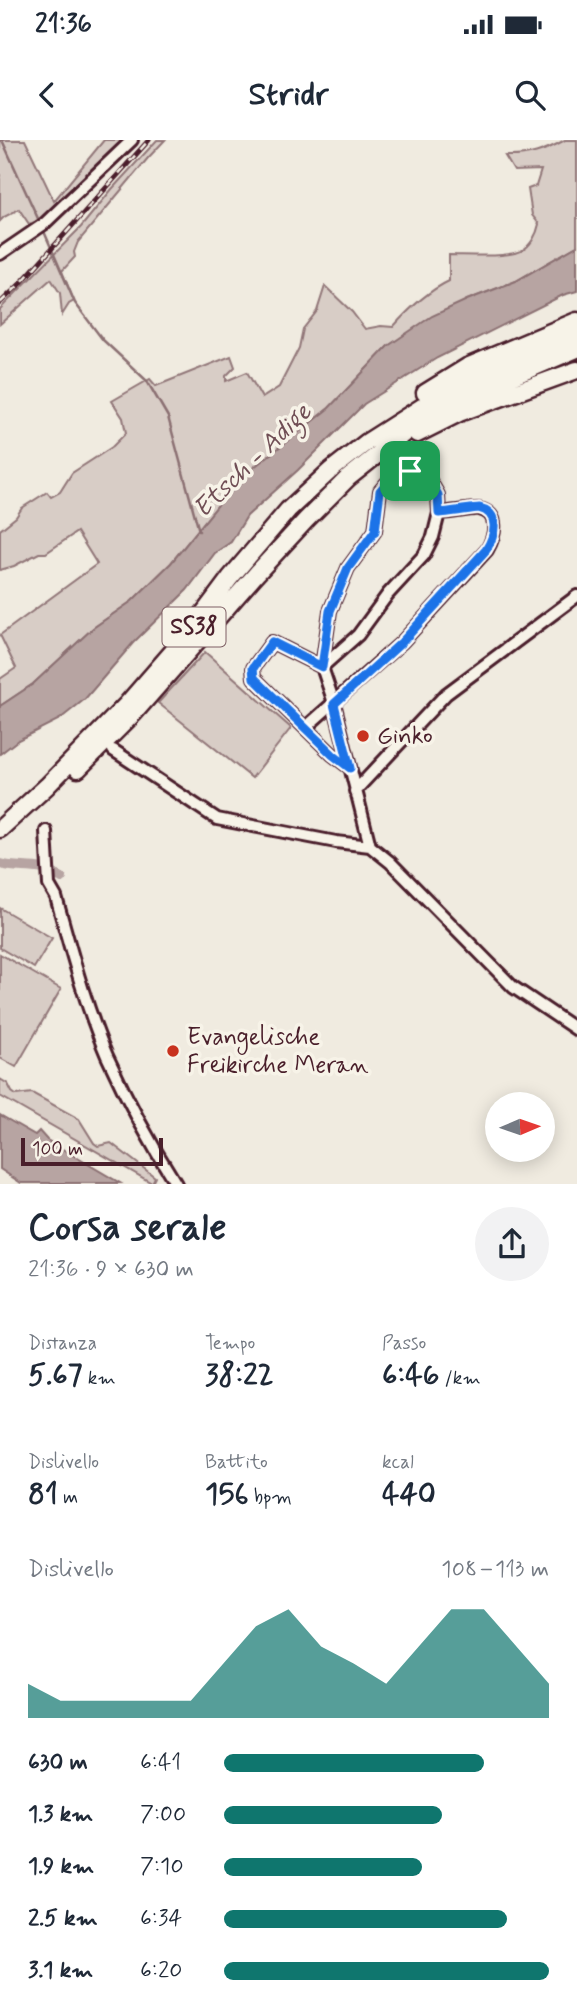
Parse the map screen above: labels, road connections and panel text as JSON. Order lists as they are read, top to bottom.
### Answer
{
  "streets": {
    "highway": ["SS38"]
  },
  "water": ["Etsch - Adige"],
  "places": ["Ginko", "Evangelische Freikirche Meran"],
  "scale_bar": "100 m",
  "north": "right",
  "page": {
    "status": "21:36",
    "header": "Stridr",
    "scale": "100 m",
    "heading": ["Corsa serale", "21:36 · 9 × 630 m"],
    "stats": [
      ["Distanza", "5.67 km"],
      ["Tempo", "38:22"],
      ["Passo", "6:46 /km"],
      ["Dislivello", "81 m"],
      ["Battito", "156 bpm"],
      ["kcal", "440"]
    ],
    "chart": ["Dislivello", "108–113 m"],
    "list": [
      {
        "name": "630 m",
        "note": "6:41"
      },
      {
        "name": "1.3 km",
        "note": "7:00"
      },
      {
        "name": "1.9 km",
        "note": "7:10"
      },
      {
        "name": "2.5 km",
        "note": "6:34"
      },
      {
        "name": "3.1 km",
        "note": "6:20"
      }
    ]
  }
}
